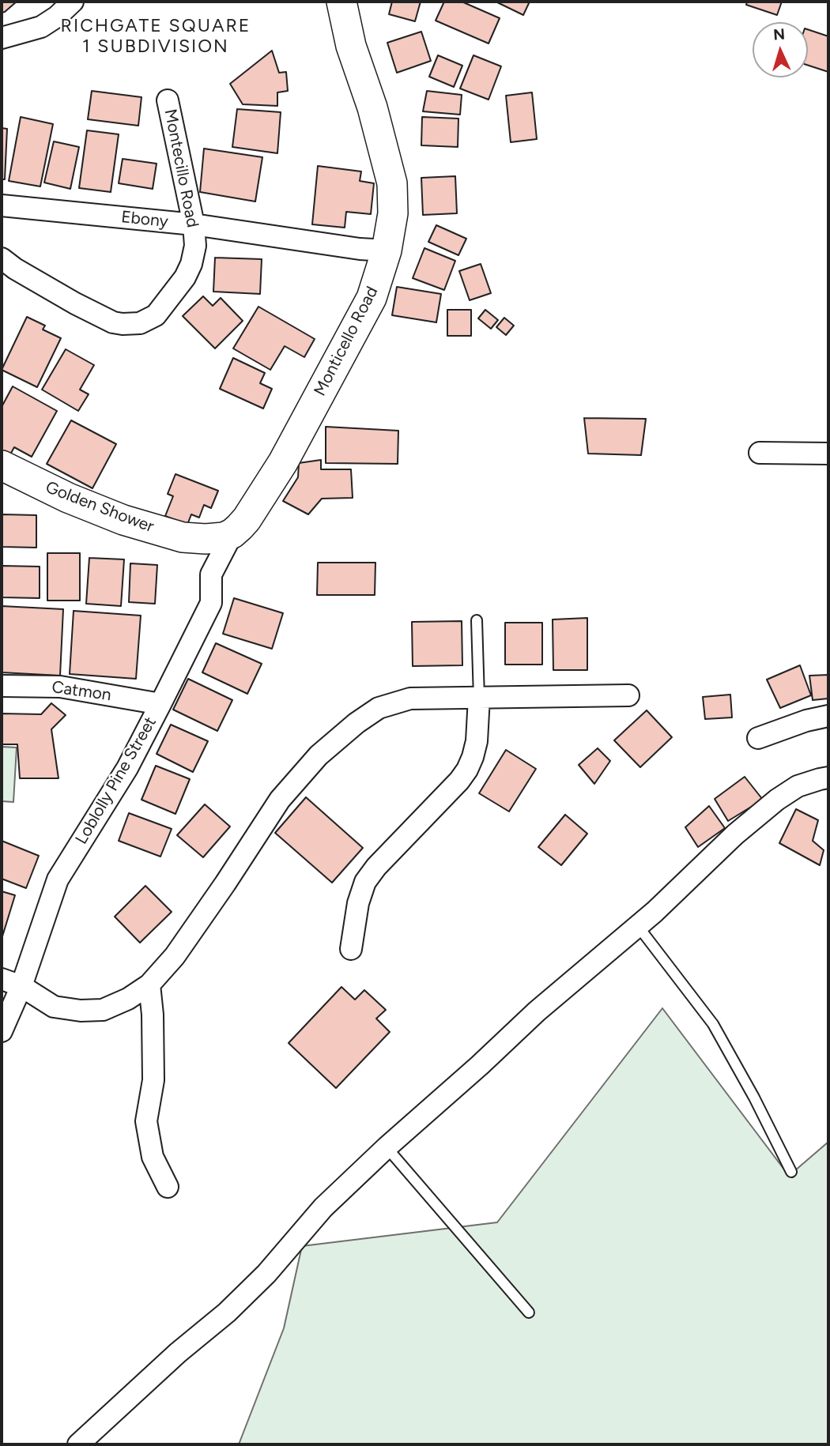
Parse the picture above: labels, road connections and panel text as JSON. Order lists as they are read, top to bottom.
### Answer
{
  "streets": {
    "main road": ["Monticello Road", "Golden Shower"],
    "street": [
      "Montecillo Road",
      "Ebony",
      "Catmon",
      "Loblolly Pine Street"
    ]
  },
  "crossings": [
    ["Montecillo Road", "Ebony"],
    ["Ebony", "Monticello Road"],
    ["Monticello Road", "Golden Shower"],
    ["Monticello Road", "Loblolly Pine Street"],
    ["Golden Shower", "Loblolly Pine Street"],
    ["Catmon", "Loblolly Pine Street"]
  ],
  "districts": ["RICHGATE SQUARE 1 SUBDIVISION"],
  "north": "top"
}
